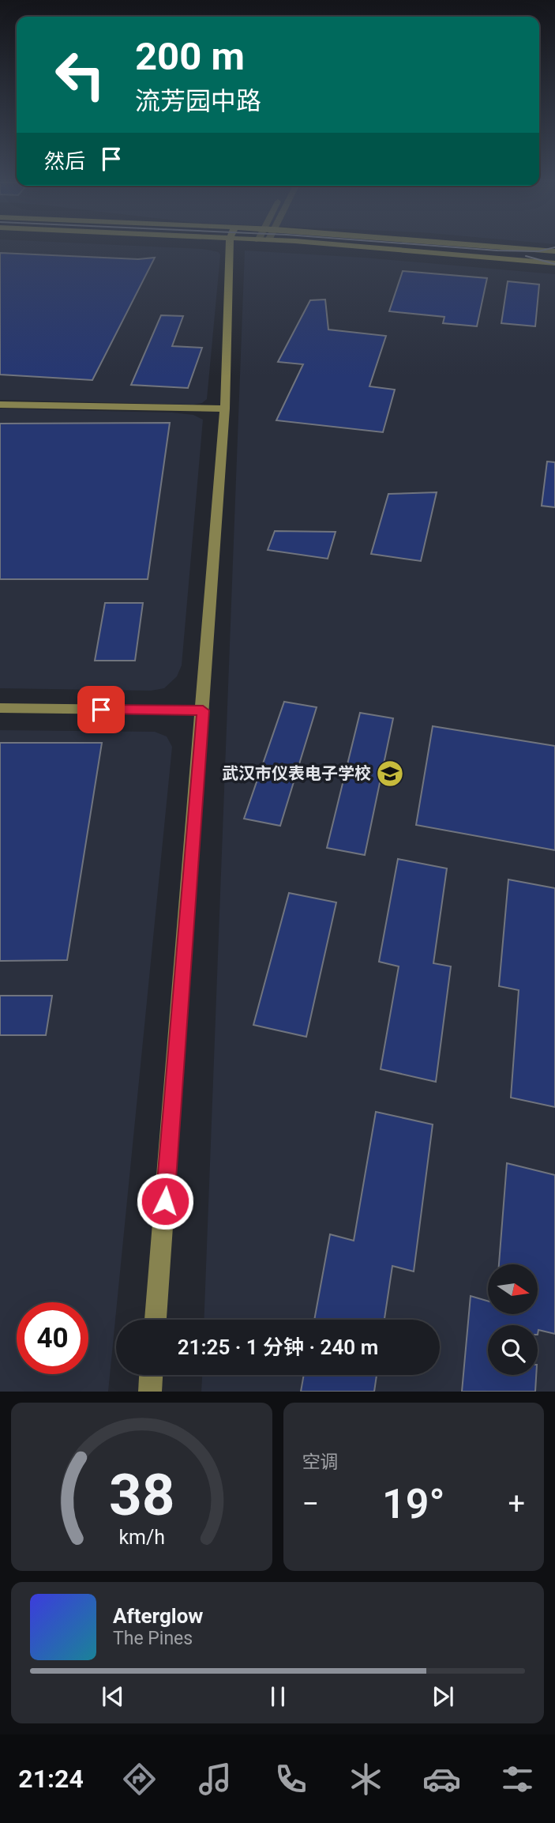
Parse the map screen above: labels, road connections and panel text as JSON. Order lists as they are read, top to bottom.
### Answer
{
  "places": {
    "school or university": ["武汉市仪表电子学校"]
  },
  "north": "right",
  "page": {
    "turn": ["200 m", "流芳园中路"],
    "then": "然后",
    "limit": "40",
    "trip": "21:25 · 1 分钟 · 240 m",
    "tile": "空调",
    "heat": ["−", "19°", "+"],
    "song": ["Afterglow", "The Pines"],
    "tabs": "21:24",
    "gauge": ["38", "km/h"]
  }
}
